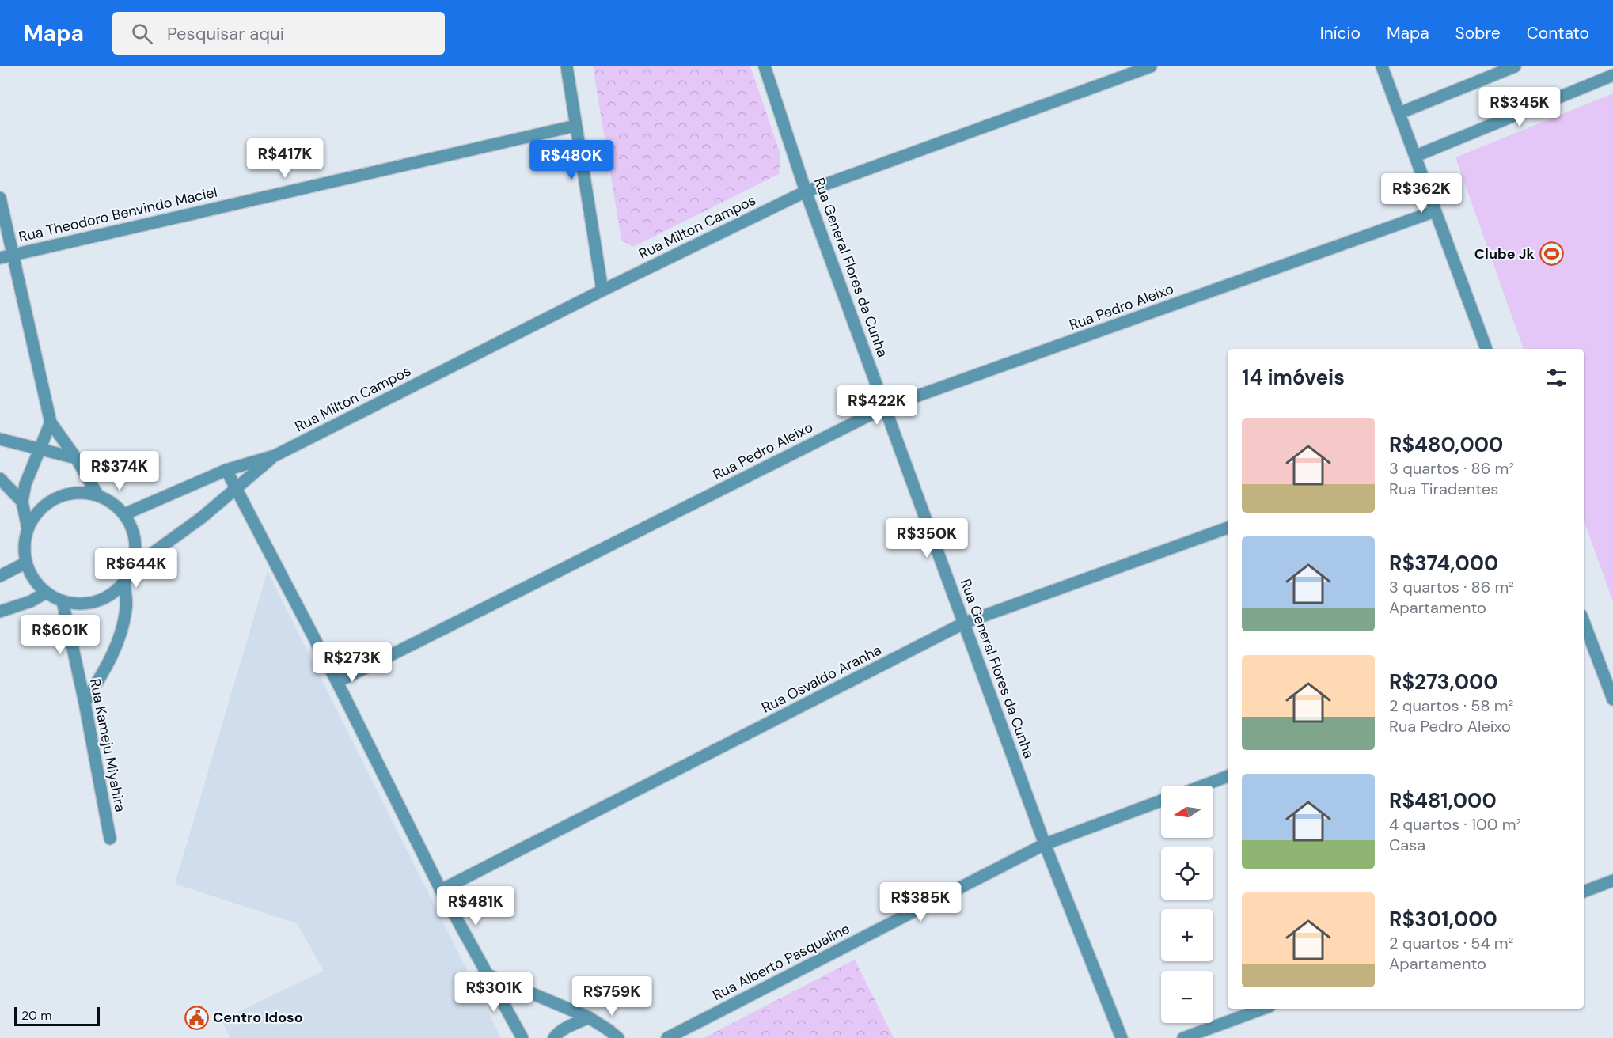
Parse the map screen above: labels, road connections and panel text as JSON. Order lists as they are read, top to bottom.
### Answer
{
  "streets": {
    "street": [
      "Rua Theodoro Benvindo Maciel",
      "Rua Milton Campos",
      "Rua General Flores da Cunha",
      "Rua Pedro Aleixo",
      "Rua Osvaldo Aranha",
      "Rua Kameju Miyahira",
      "Rua Alberto Pasqualine"
    ]
  },
  "crossings": [
    ["Rua Milton Campos", "Rua General Flores da Cunha"],
    ["Rua Milton Campos", "Rua Kameju Miyahira"],
    ["Rua General Flores da Cunha", "Rua Pedro Aleixo"],
    ["Rua General Flores da Cunha", "Rua Osvaldo Aranha"],
    ["Rua General Flores da Cunha", "Rua Alberto Pasqualine"]
  ],
  "places": {
    "sports": ["Clube Jk"],
    "public building": ["Centro Idoso"]
  },
  "scale_bar": "20 m",
  "north": "left",
  "page": {
    "header": "Mapa",
    "search": "Pesquisar aqui",
    "nav": [
      "Início",
      "Mapa",
      "Sobre",
      "Contato"
    ],
    "price": [
      "R$345K",
      "R$417K",
      "R$480K",
      "R$362K",
      "R$422K",
      "R$374K",
      "R$350K",
      "R$644K",
      "R$601K",
      "R$273K",
      "R$385K",
      "R$481K",
      "R$301K",
      "R$759K"
    ],
    "heading": "14 imóveis",
    "list": [
      {
        "name": "R$480,000",
        "note": "3 quartos · 86 m² · Rua Tiradentes"
      },
      {
        "name": "R$374,000",
        "note": "3 quartos · 86 m² · Apartamento"
      },
      {
        "name": "R$273,000",
        "note": "2 quartos · 58 m² · Rua Pedro Aleixo"
      },
      {
        "name": "R$481,000",
        "note": "4 quartos · 100 m² · Casa"
      },
      {
        "name": "R$301,000",
        "note": "2 quartos · 54 m² · Apartamento"
      }
    ],
    "map_buttons": ["+", "−"],
    "scale": "20 m"
  }
}
